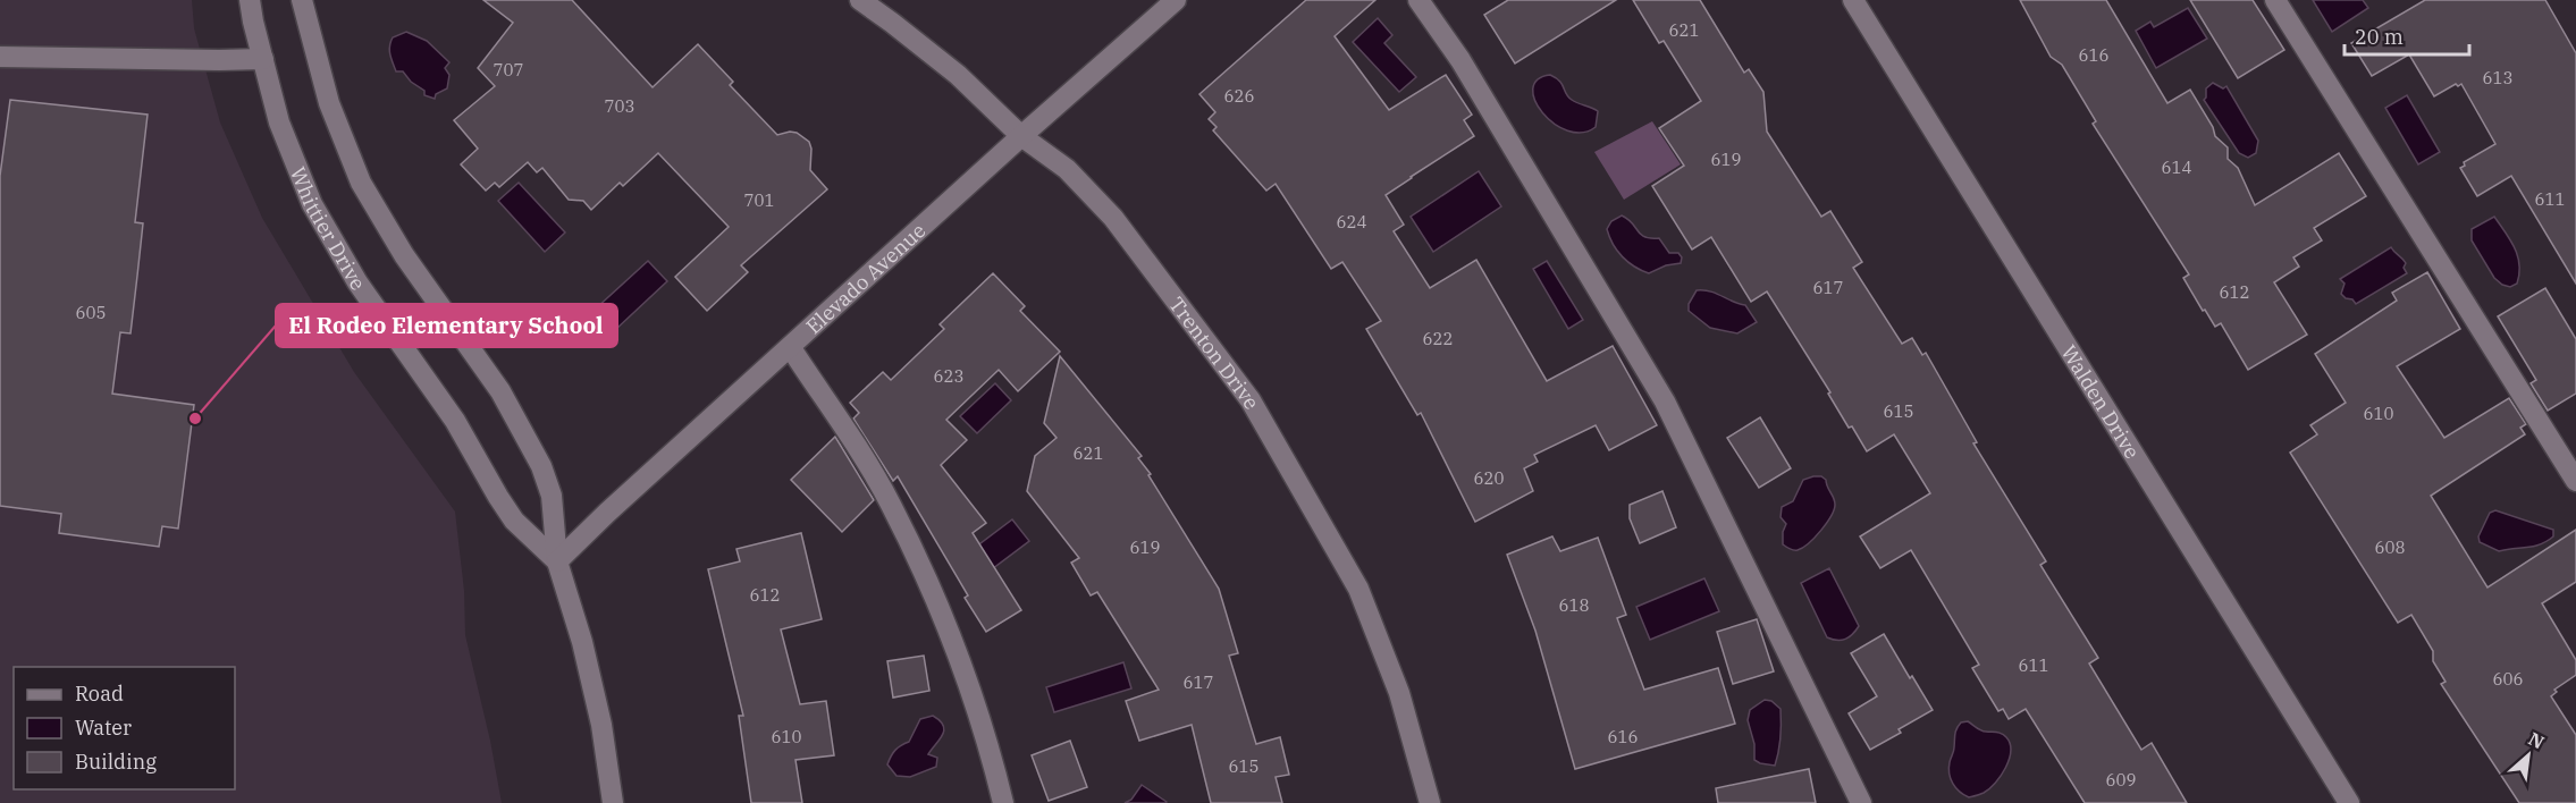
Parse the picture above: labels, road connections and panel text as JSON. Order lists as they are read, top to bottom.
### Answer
{
  "streets": {
    "street": [
      "Whittier Drive",
      "Elevado Avenue",
      "Trenton Drive",
      "Walden Drive"
    ]
  },
  "crossings": [
    ["Whittier Drive", "Elevado Avenue"],
    ["Elevado Avenue", "Trenton Drive"]
  ],
  "places": ["El Rodeo Elementary School"],
  "house_numbers": [
    "621",
    "616",
    "707",
    "613",
    "626",
    "703",
    "619",
    "614",
    "611",
    "701",
    "624",
    "617",
    "612",
    "605",
    "622",
    "623",
    "615",
    "610",
    "621",
    "620",
    "619",
    "608",
    "612",
    "618",
    "611",
    "606",
    "617",
    "610",
    "616",
    "615",
    "609"
  ],
  "legend": ["Road", "Water", "Building"],
  "scale_bar": "20 m",
  "north": "top right"
}
